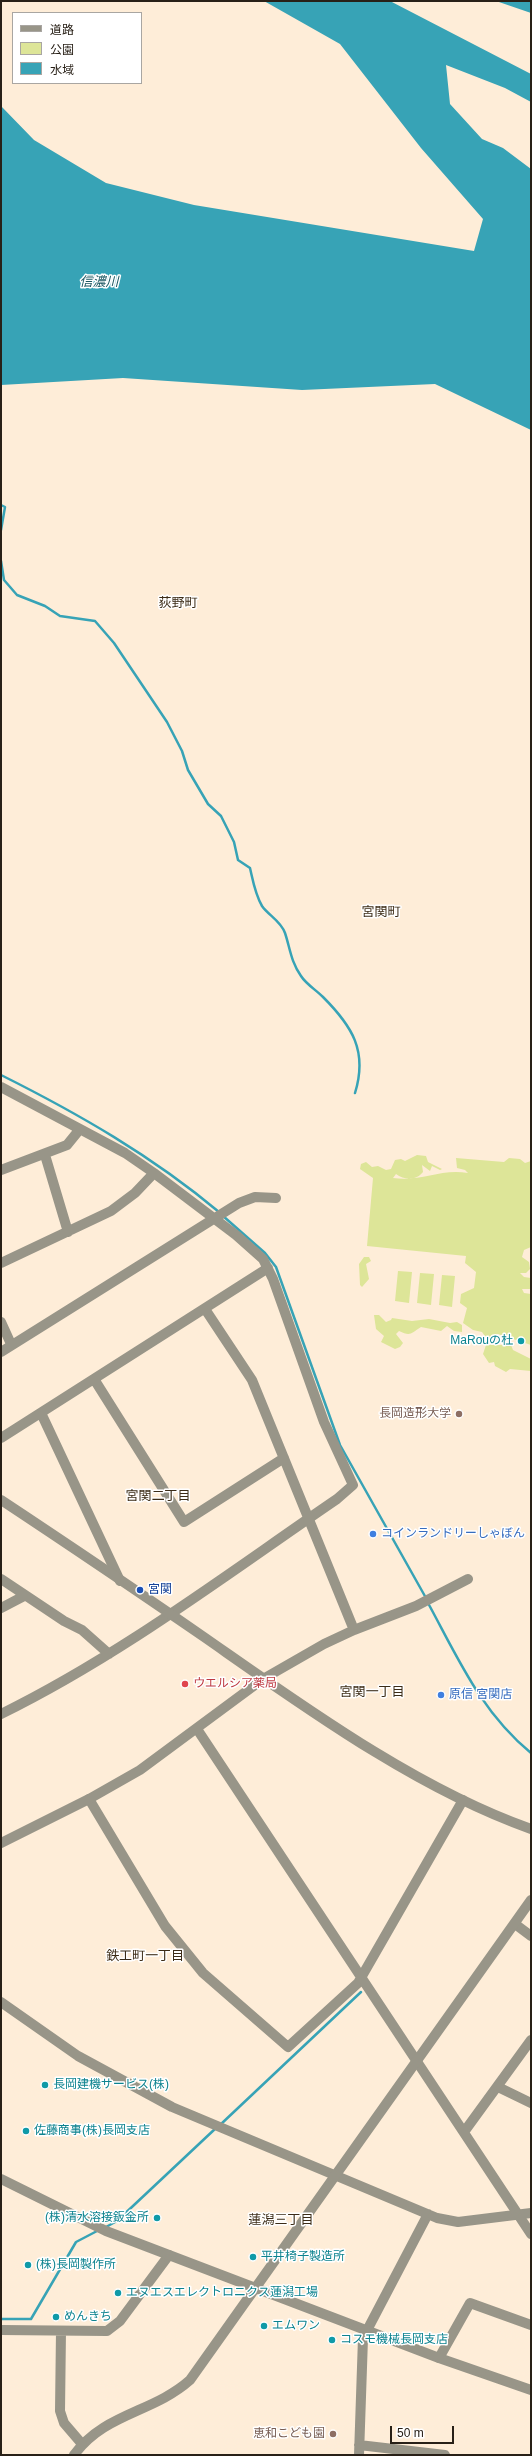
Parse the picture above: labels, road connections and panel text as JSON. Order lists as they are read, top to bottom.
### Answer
{
  "districts": [
    "荻野町",
    "宮関町",
    "宮関二丁目",
    "宮関一丁目",
    "鉄工町一丁目",
    "蓮潟三丁目"
  ],
  "water": ["信濃川"],
  "places": [
    "MaRouの杜",
    "長岡造形大学",
    "コインランドリーしゃぼん",
    "宮関",
    "ウエルシア薬局",
    "原信 宮関店",
    "長岡建機サービス(株)",
    "佐藤商事(株)長岡支店",
    "(株)清水溶接鈑金所",
    "平井椅子製造所",
    "(株)長岡製作所",
    "エヌエスエレクトロニクス蓮潟工場",
    "めんきち",
    "エムワン",
    "コスモ機械長岡支店",
    "恵和こども園"
  ],
  "legend": ["道路", "公園", "水域"],
  "scale_bar": "50 m"
}
